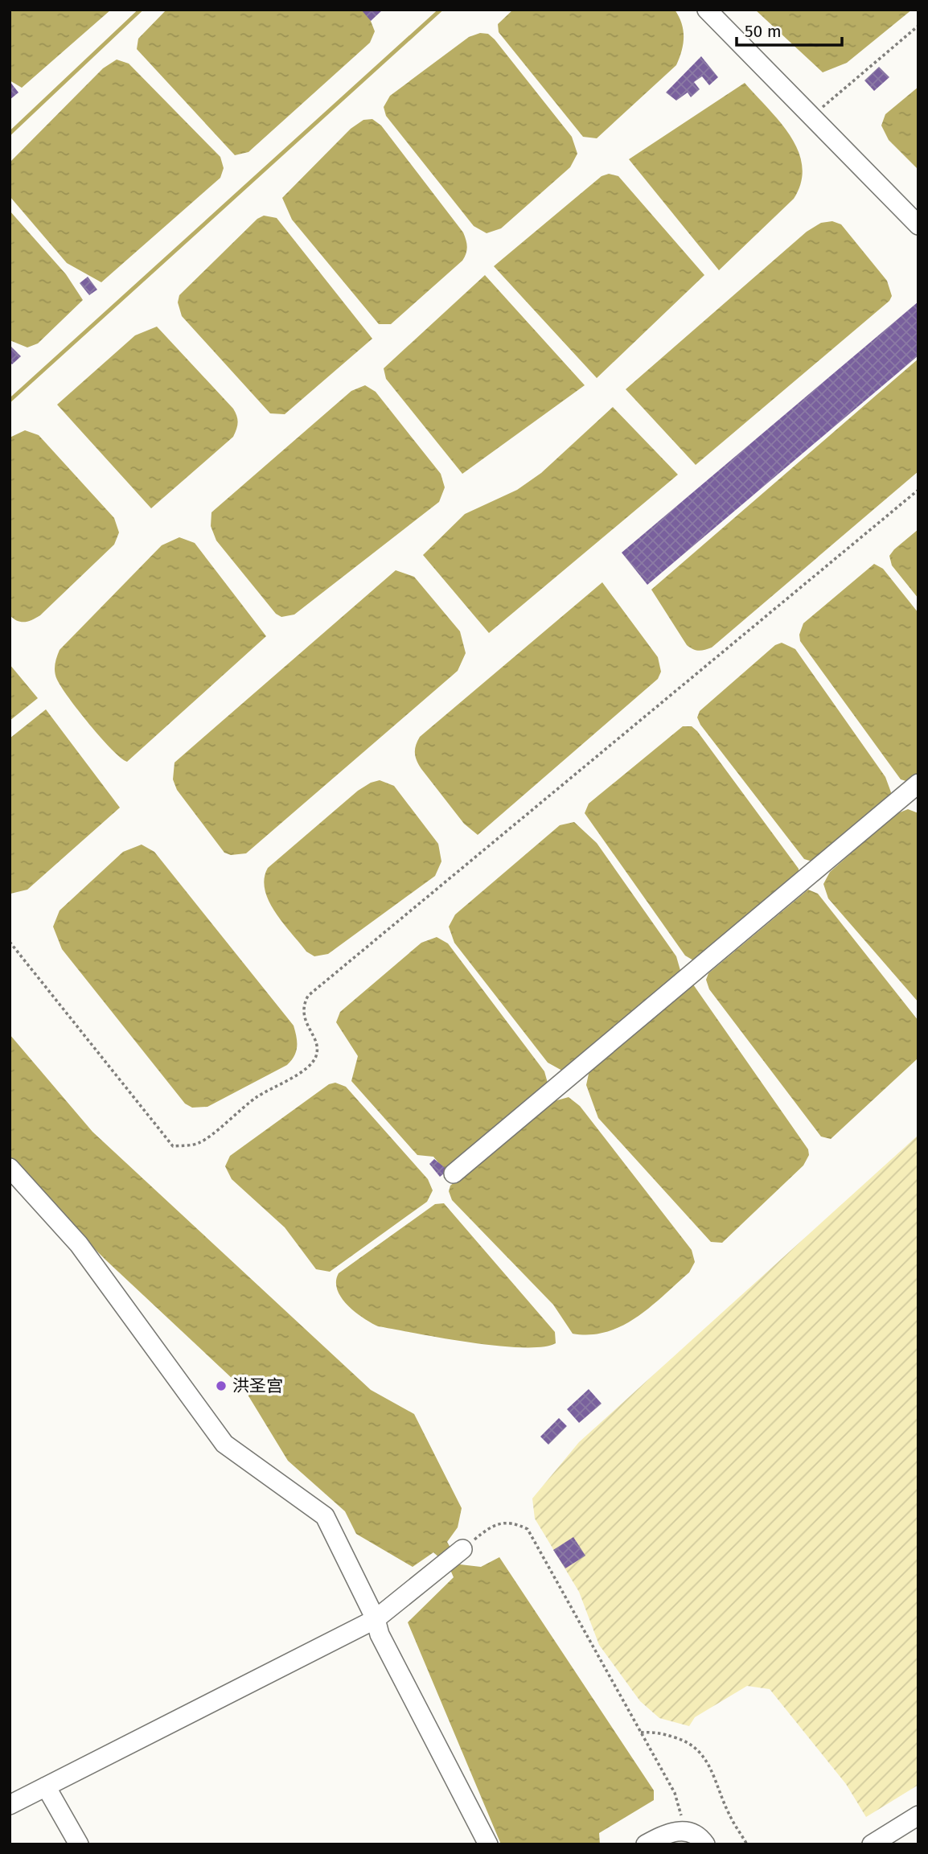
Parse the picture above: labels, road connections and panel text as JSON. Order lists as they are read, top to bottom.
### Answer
{
  "places": ["洪圣宫"],
  "scale_bar": "50 m"
}
